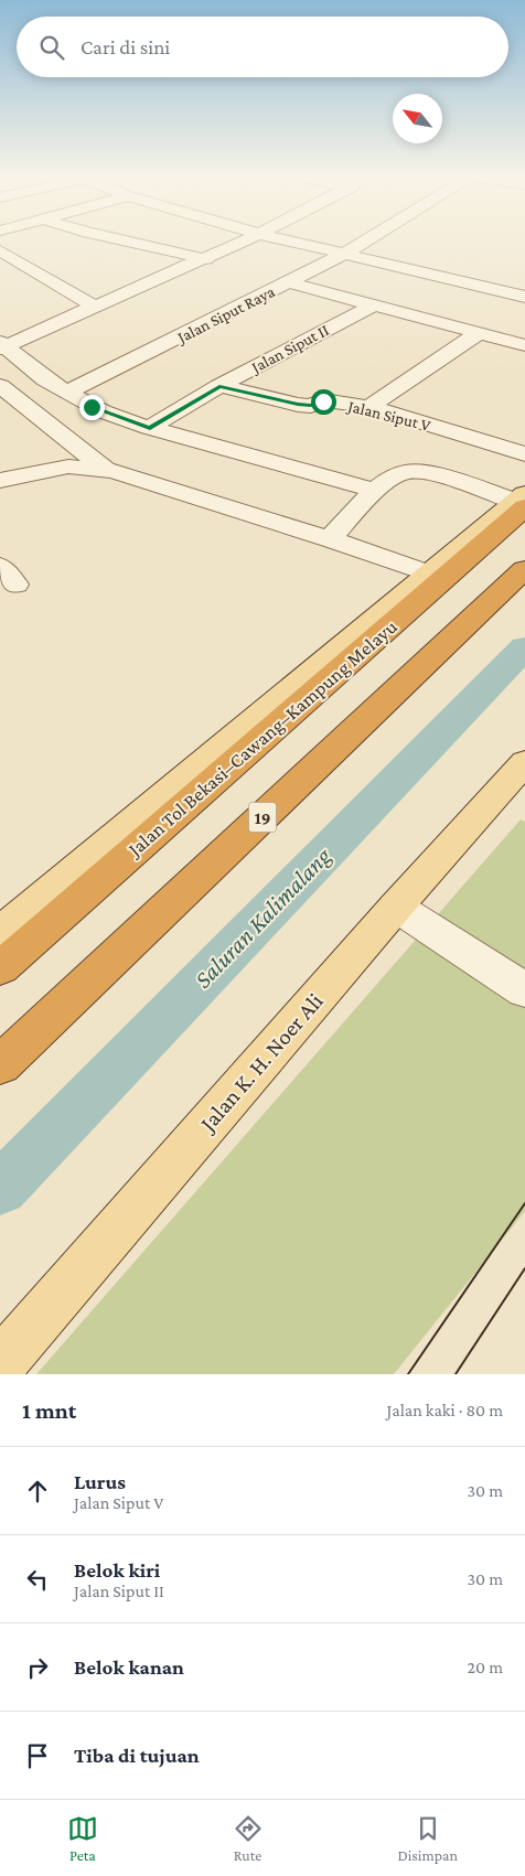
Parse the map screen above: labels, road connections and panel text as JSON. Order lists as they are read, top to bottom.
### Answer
{
  "streets": {
    "highway": ["Jalan Tol Bekasi–Cawang–Kampung Melayu", "19"],
    "main road": ["Jalan K. H. Noer Ali"],
    "street": ["Jalan Siput Raya", "Jalan Siput II", "Jalan Siput V"]
  },
  "crossings": [
    ["Jalan Siput II", "Jalan Siput V"]
  ],
  "water": ["Saluran Kalimalang"],
  "north": "top left",
  "page": {
    "search": "Cari di sini",
    "heading": ["1 mnt", "Jalan kaki · 80 m"],
    "list": [
      ["Lurus", "Jalan Siput V", "30 m"],
      ["Belok kiri", "Jalan Siput II", "30 m"],
      ["Belok kanan", "20 m"],
      "Tiba di tujuan"
    ],
    "nav": ["Peta", "Rute", "Disimpan"]
  }
}
